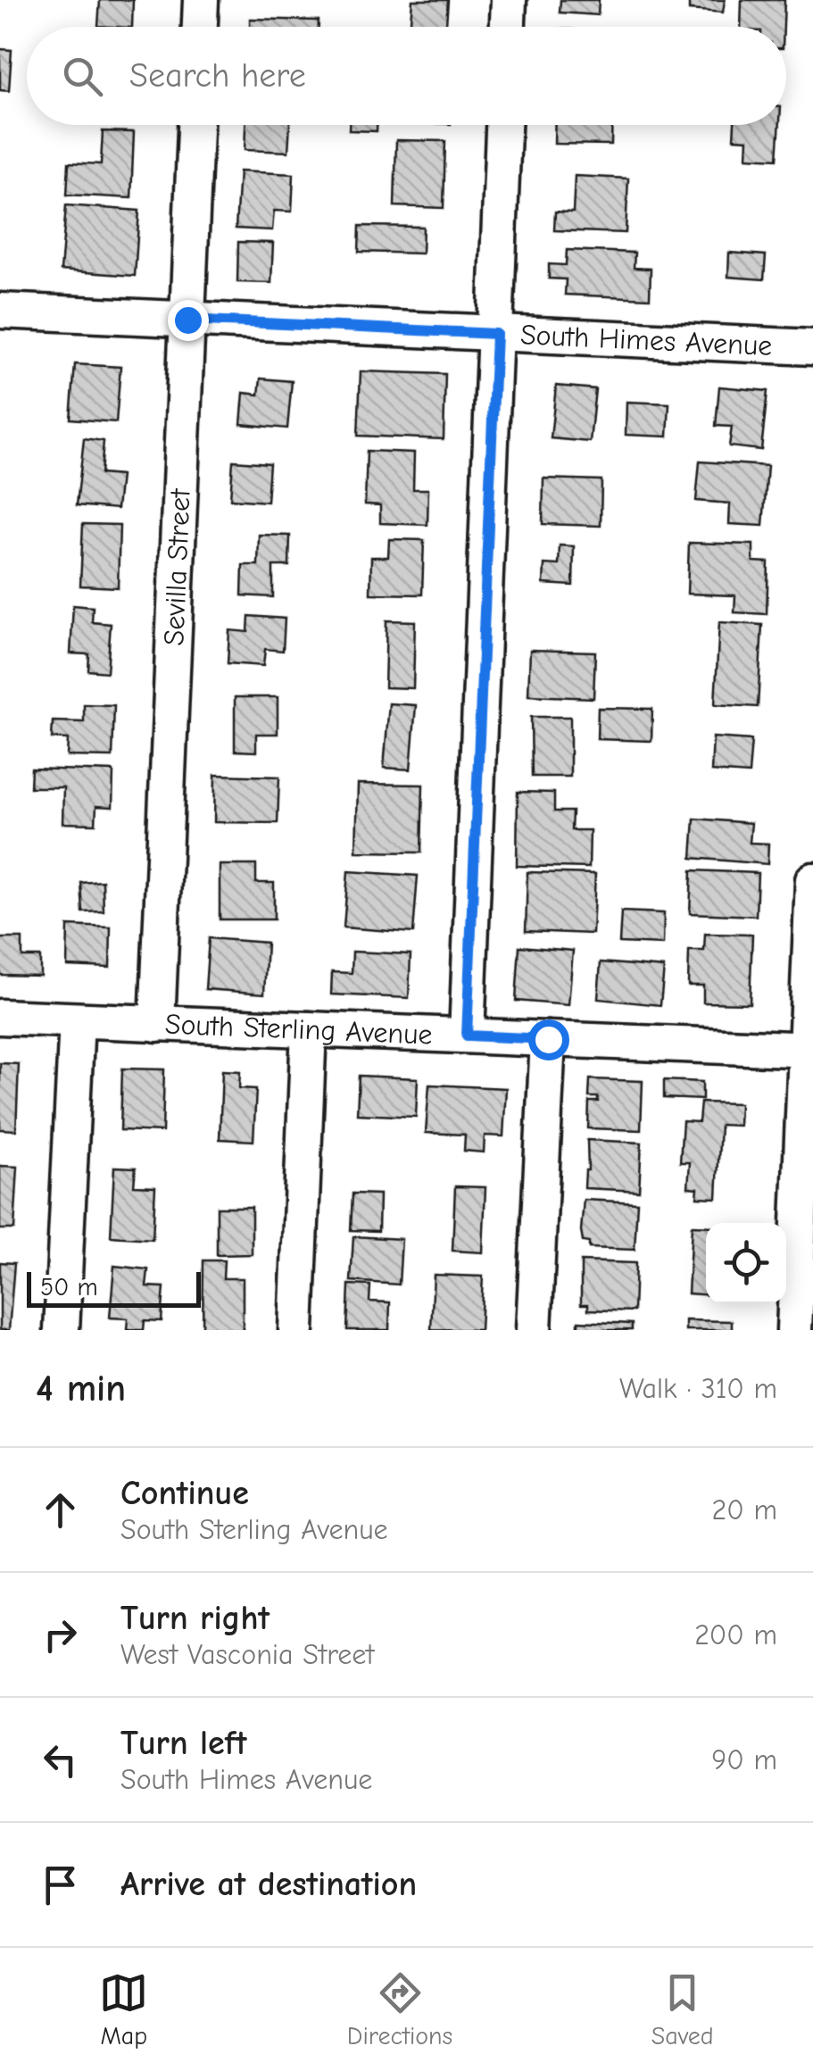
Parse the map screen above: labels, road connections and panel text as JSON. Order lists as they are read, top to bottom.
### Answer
{
  "streets": {
    "street": ["South Himes Avenue", "Sevilla Street", "South Sterling Avenue"]
  },
  "crossings": [
    ["South Himes Avenue", "Sevilla Street"],
    ["Sevilla Street", "South Sterling Avenue"]
  ],
  "scale_bar": "50 m",
  "page": {
    "search": "Search here",
    "scale": "50 m",
    "heading": ["4 min", "Walk · 310 m"],
    "list": [
      ["Continue", "South Sterling Avenue", "20 m"],
      ["Turn right", "West Vasconia Street", "200 m"],
      ["Turn left", "South Himes Avenue", "90 m"],
      "Arrive at destination"
    ],
    "nav": ["Map", "Directions", "Saved"]
  }
}
